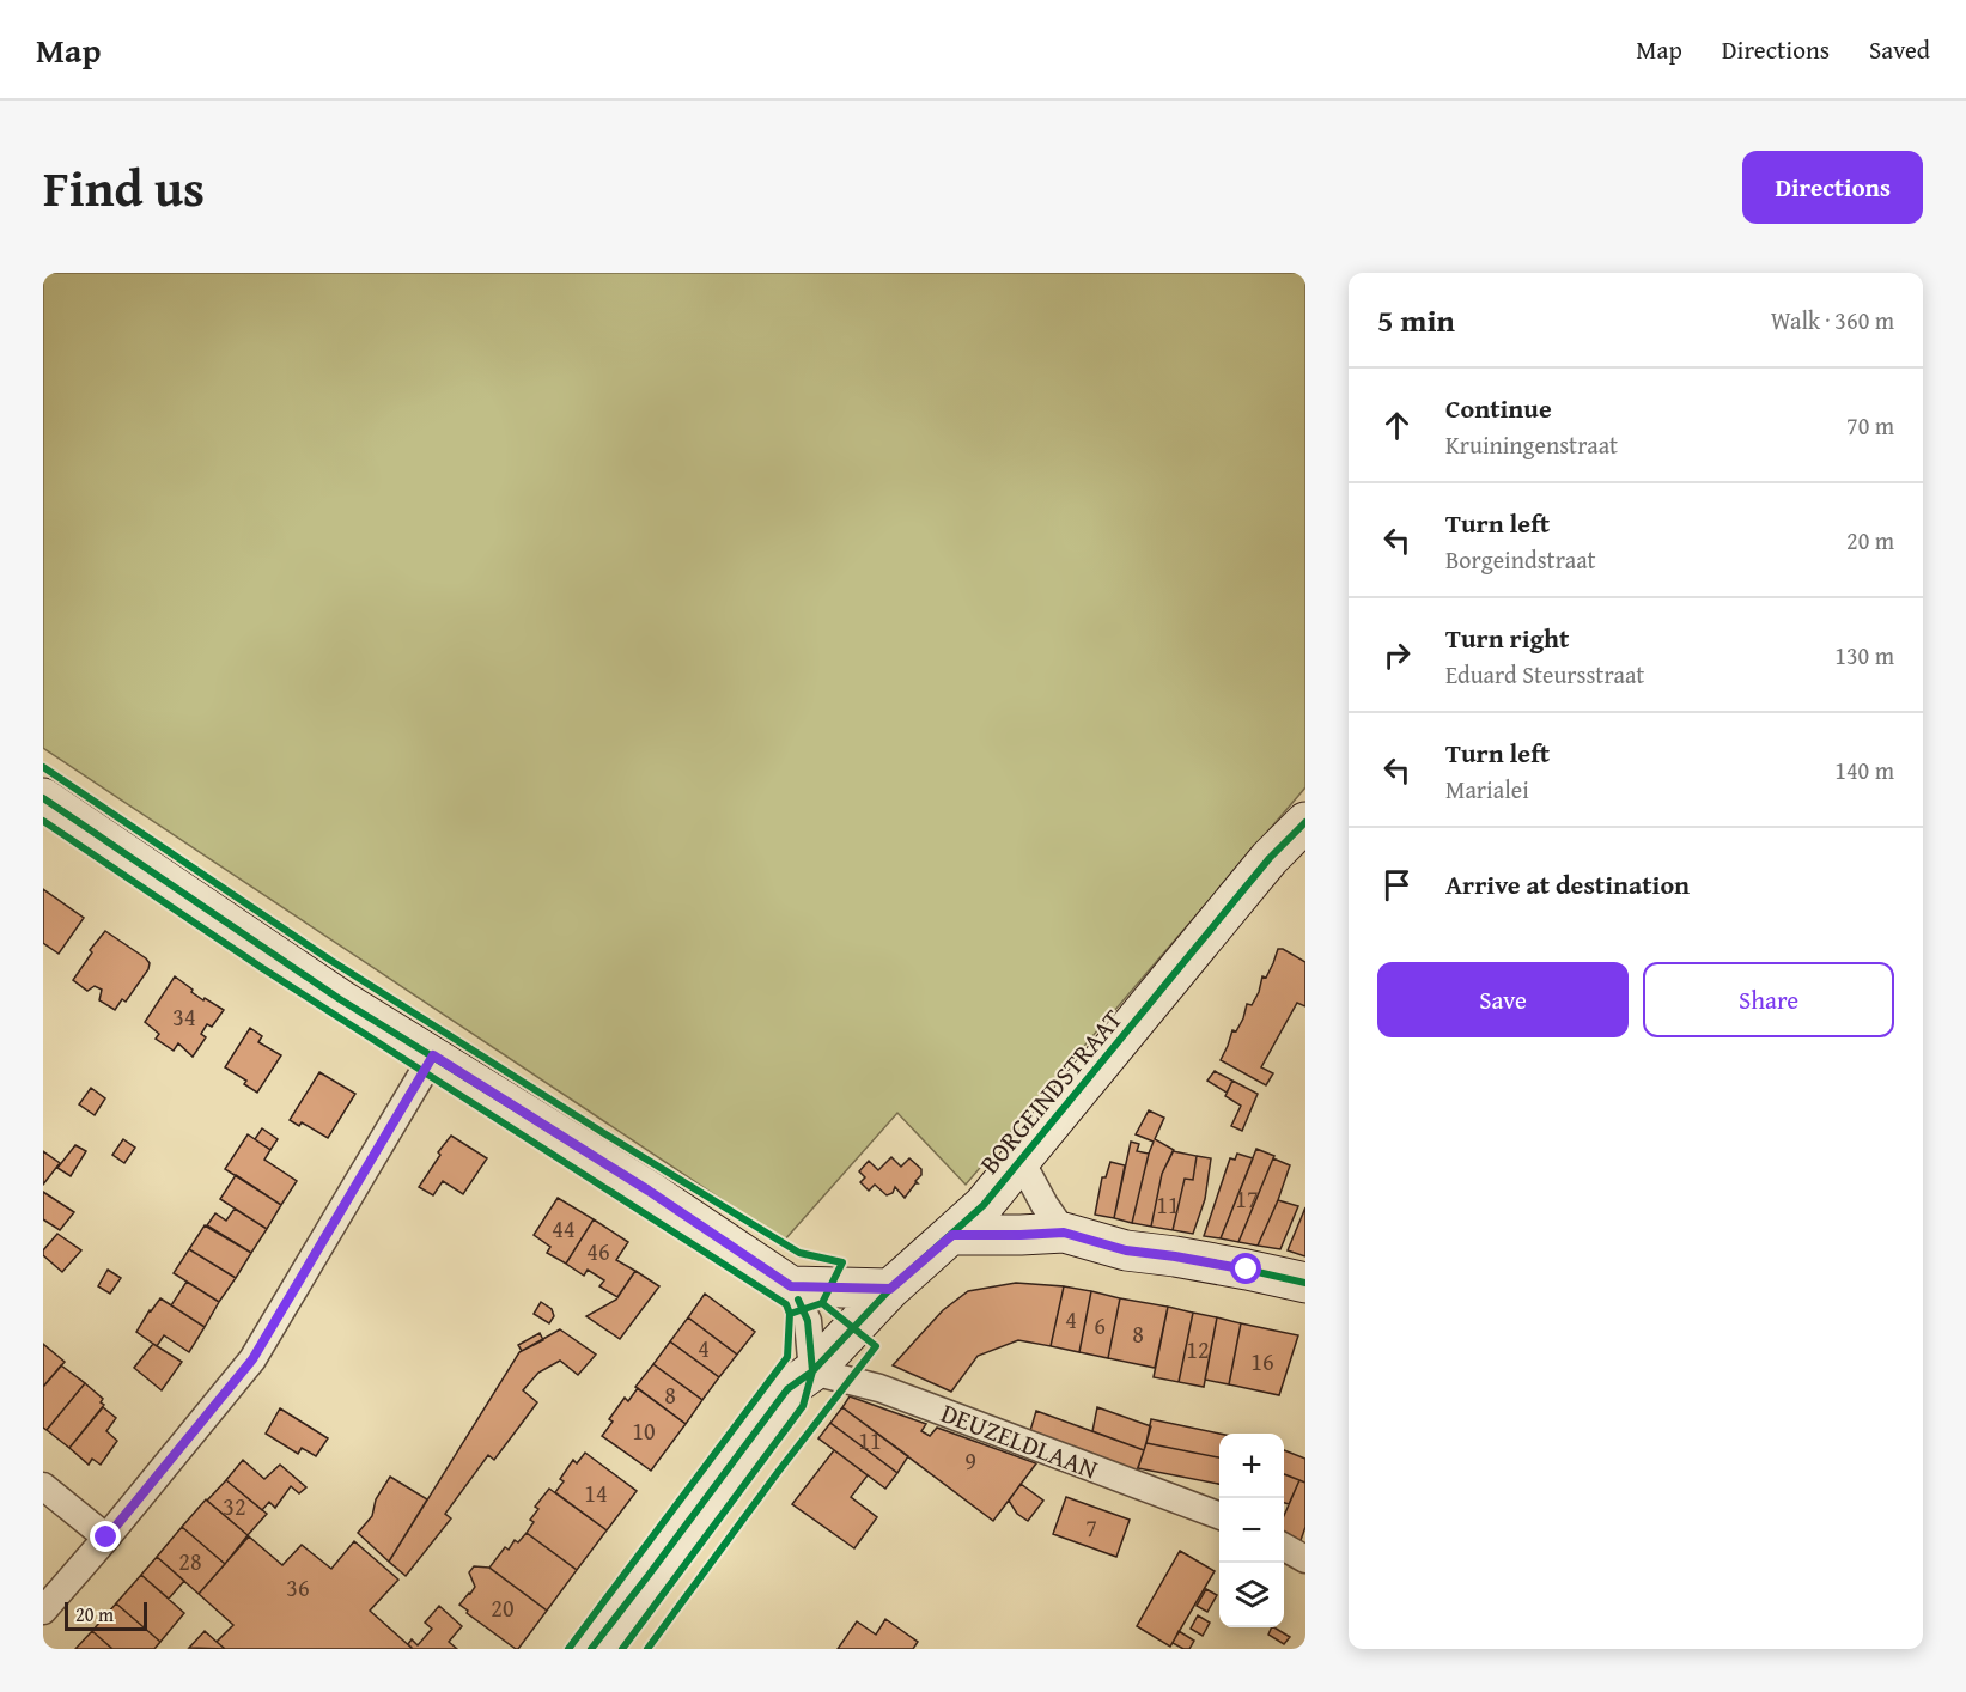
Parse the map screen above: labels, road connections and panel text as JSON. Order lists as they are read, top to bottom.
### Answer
{
  "streets": {
    "street": ["BORGEINDSTRAAT", "DEUZELDLAAN"]
  },
  "crossings": [
    ["BORGEINDSTRAAT", "DEUZELDLAAN"]
  ],
  "house_numbers": [
    "34",
    "17",
    "11",
    "44",
    "46",
    "4",
    "6",
    "8",
    "4",
    "12",
    "16",
    "8",
    "10",
    "11",
    "9",
    "14",
    "32",
    "7",
    "28",
    "36",
    "20"
  ],
  "scale_bar": "20 m",
  "page": {
    "header": "Map",
    "nav": ["Map", "Directions", "Saved"],
    "title": "Find us",
    "buttons": [
      "Directions",
      ["Save", "Share"]
    ],
    "heading": ["5 min", "Walk · 360 m"],
    "list": [
      ["Continue", "Kruiningenstraat", "70 m"],
      ["Turn left", "Borgeindstraat", "20 m"],
      ["Turn right", "Eduard Steursstraat", "130 m"],
      ["Turn left", "Marialei", "140 m"],
      "Arrive at destination"
    ],
    "map_buttons": ["+", "−"],
    "scale": "20 m"
  }
}
